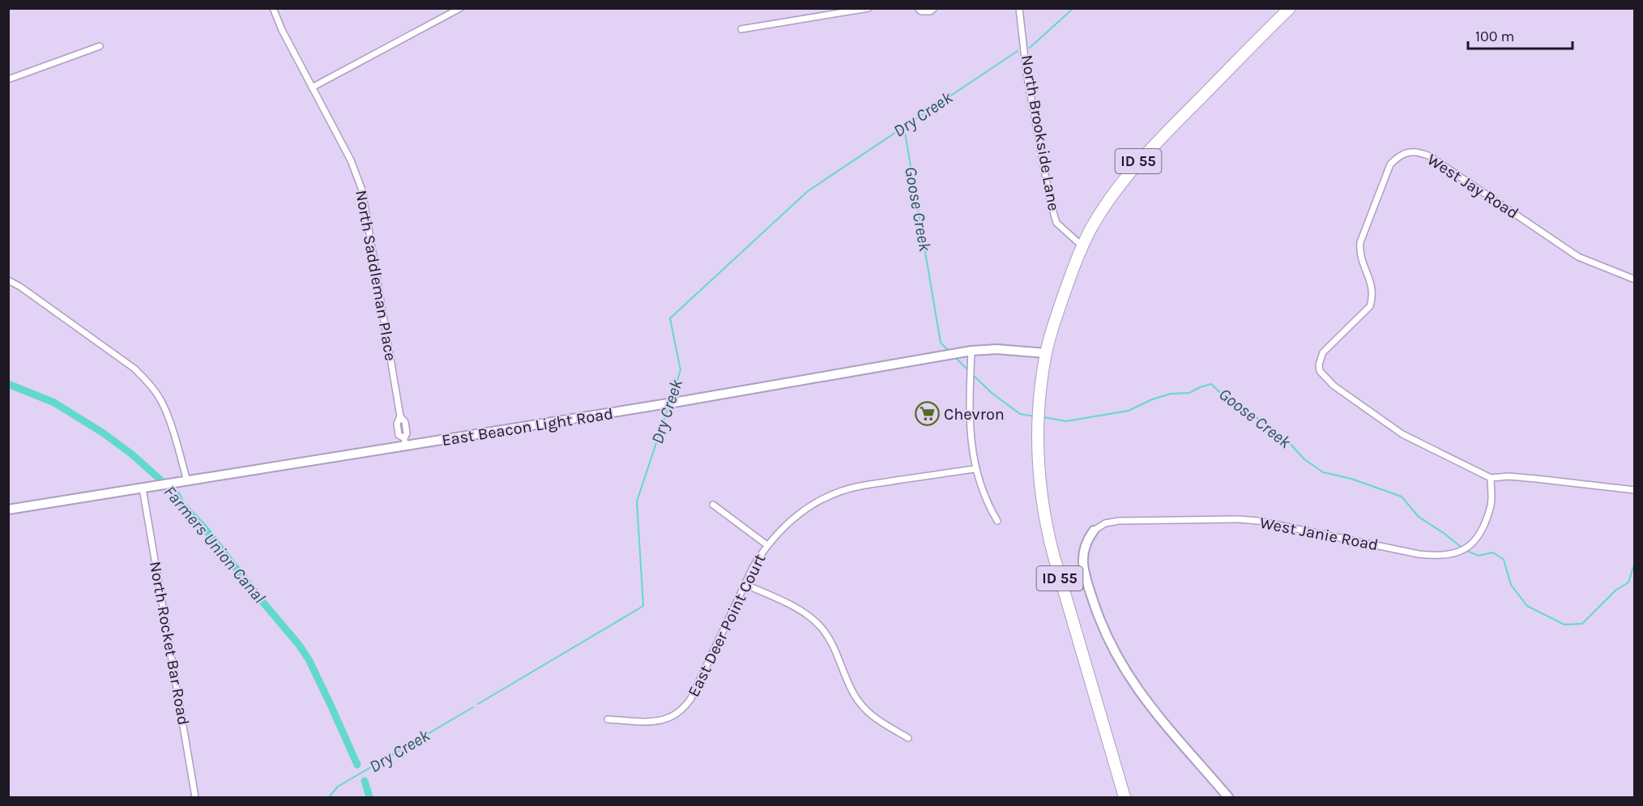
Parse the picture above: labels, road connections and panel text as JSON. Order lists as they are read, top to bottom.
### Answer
{
  "streets": {
    "highway": ["ID 55"],
    "main road": ["East Beacon Light Road"],
    "street": [
      "North Brookside Lane",
      "West Jay Road",
      "North Saddleman Place",
      "West Janie Road",
      "East Deer Point Court",
      "North Rocket Bar Road"
    ]
  },
  "crossings": [
    ["North Brookside Lane", "ID 55"],
    ["ID 55", "East Beacon Light Road"],
    ["West Jay Road", "West Janie Road"],
    ["North Saddleman Place", "East Beacon Light Road"],
    ["East Beacon Light Road", "North Rocket Bar Road"]
  ],
  "water": ["Dry Creek", "Goose Creek", "Farmers Union Canal"],
  "places": {
    "supermarket": ["Chevron"]
  },
  "scale_bar": "100 m"
}
